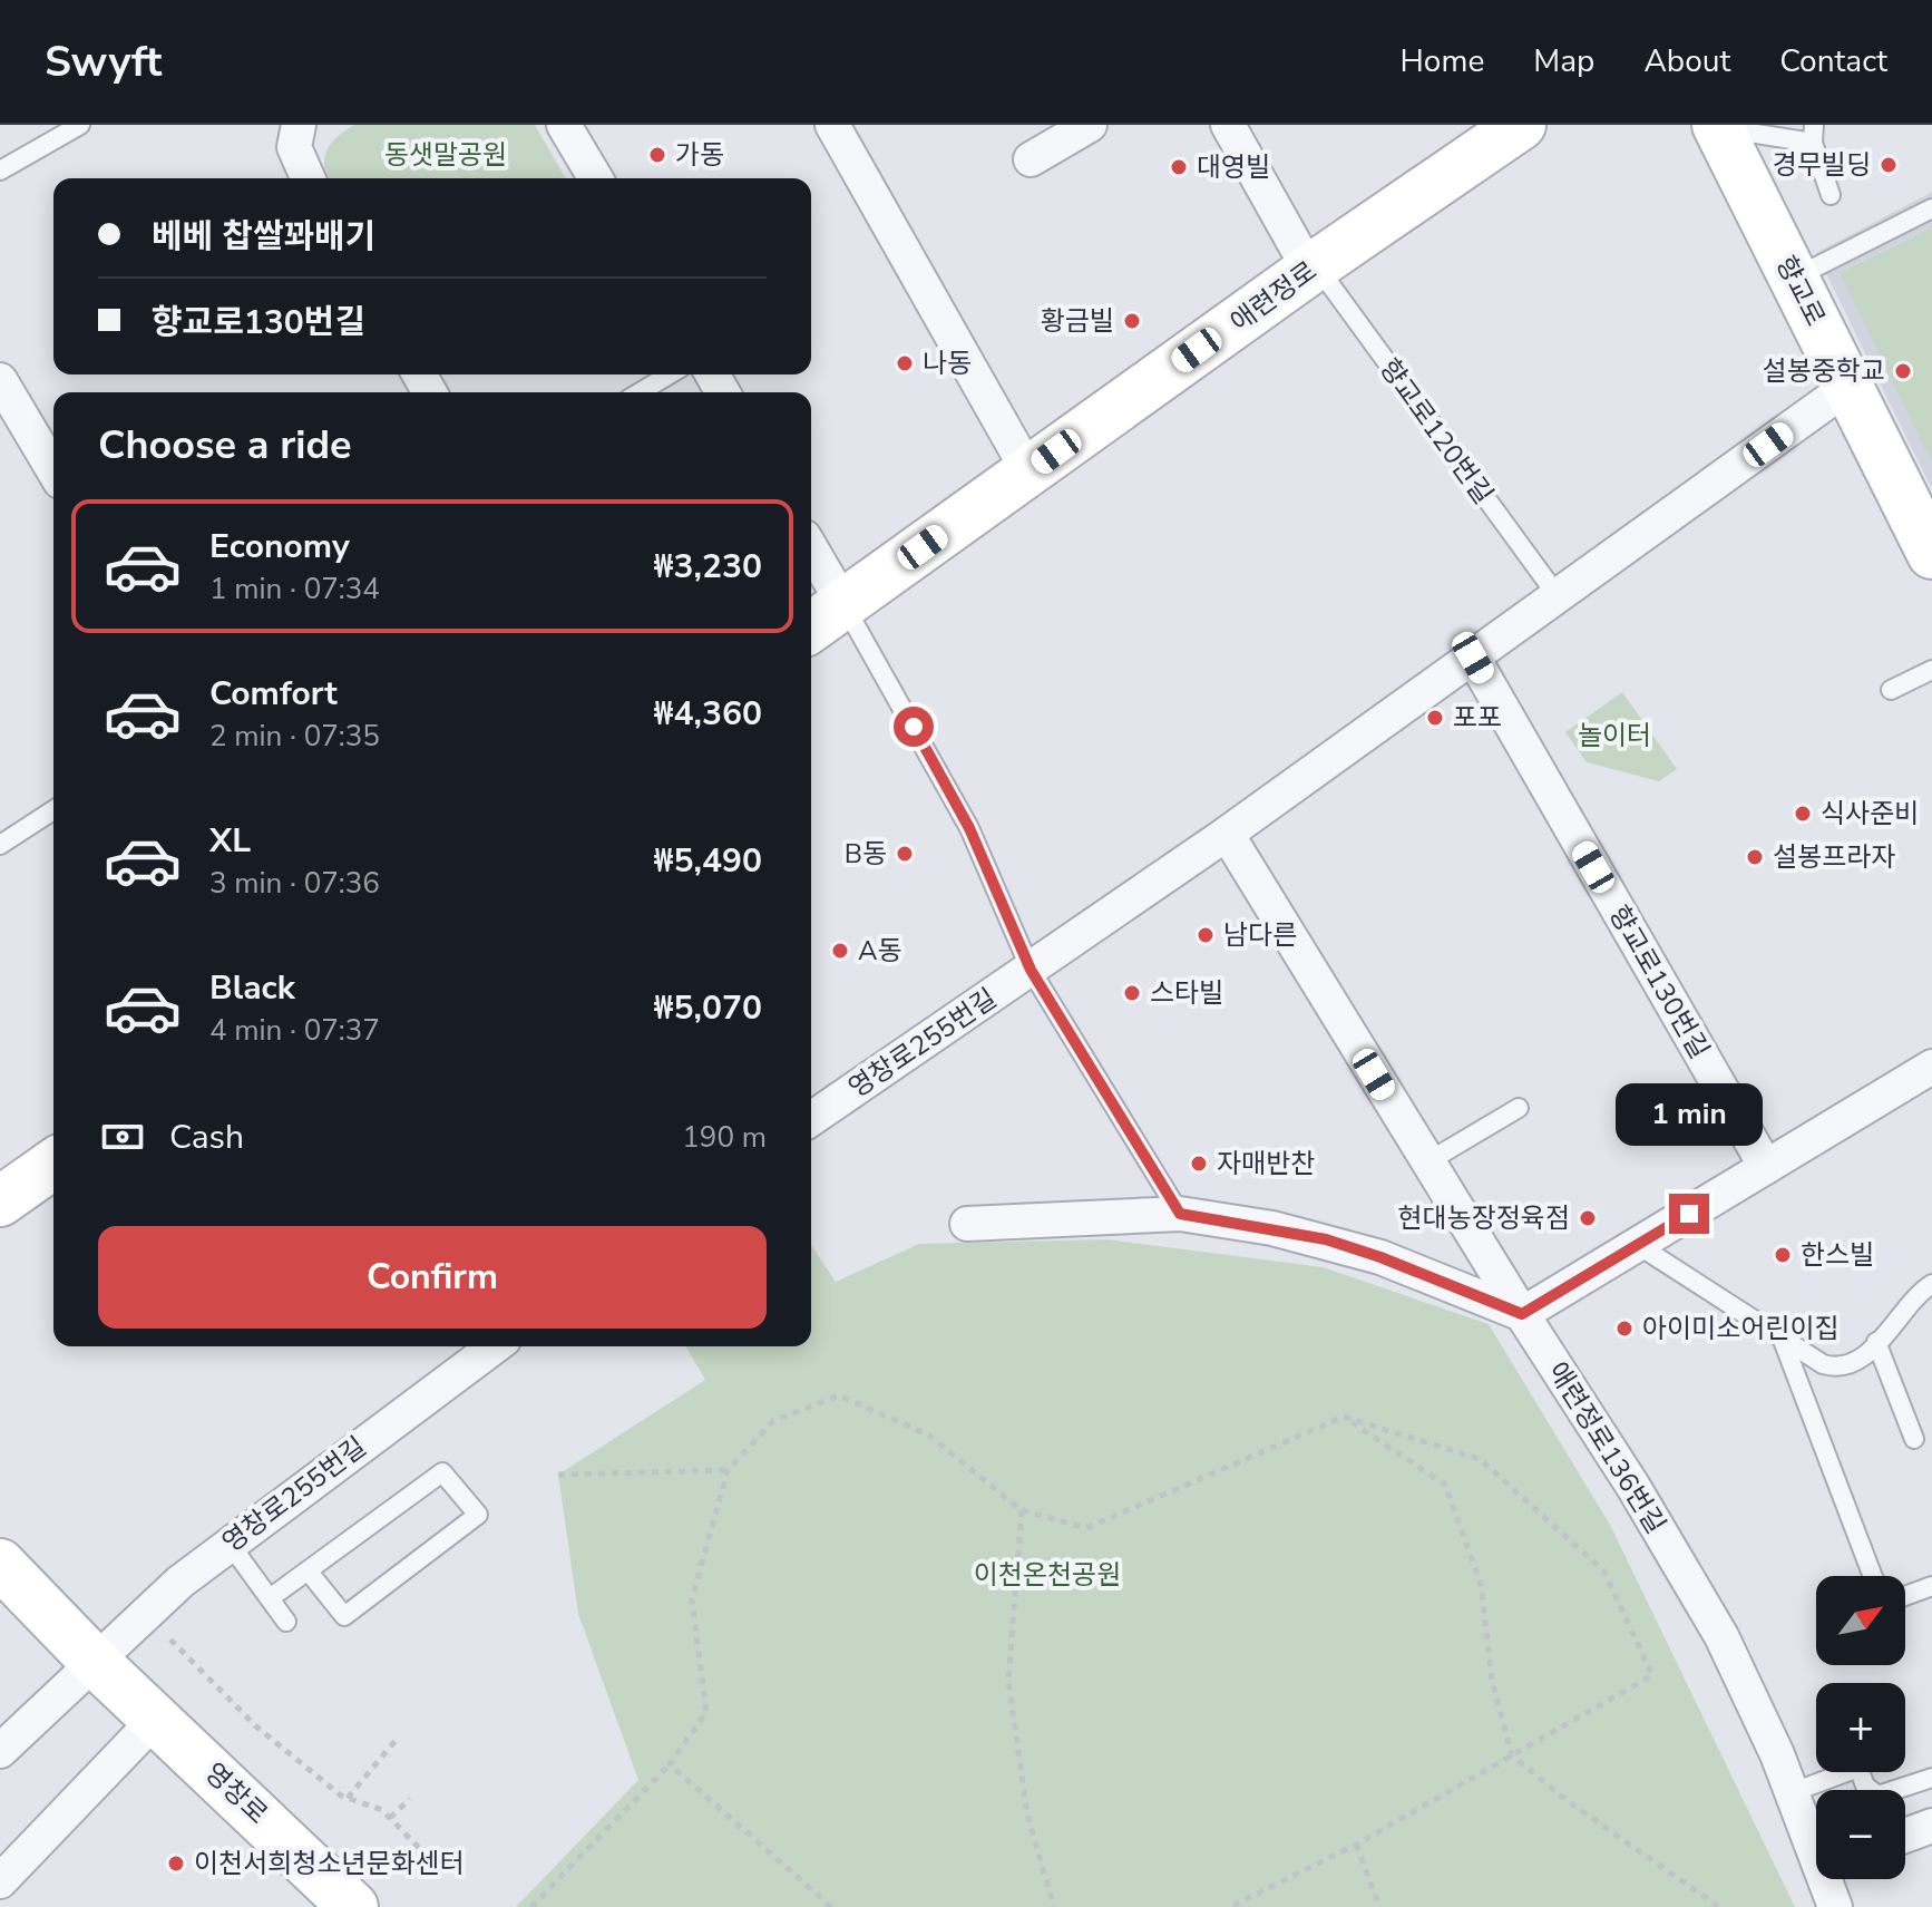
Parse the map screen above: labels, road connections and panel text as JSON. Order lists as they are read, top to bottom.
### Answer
{
  "streets": {
    "street": [
      "향교로",
      "애련정로",
      "향교로130번길",
      "영창로255번길",
      "애련정로136번길",
      "영창로"
    ],
    "lane": ["향교로120번길"]
  },
  "crossings": [
    ["애련정로", "향교로120번길"],
    ["영창로255번길", "영창로"]
  ],
  "parks": ["동샛말공원", "놀이터", "이천온천공원"],
  "places": [
    "가동",
    "경무빌딩",
    "대영빌",
    "황금빌",
    "나동",
    "설봉중학교",
    "포포",
    "식사준비",
    "B동",
    "설봉프라자",
    "남다른",
    "A동",
    "스타빌",
    "자매반찬",
    "현대농장정육점",
    "한스빌",
    "아이미소어린이집",
    "이천서희청소년문화센터"
  ],
  "north": "top right",
  "page": {
    "header": "Swyft",
    "nav": [
      "Home",
      "Map",
      "About",
      "Contact"
    ],
    "banner": ["베베 찹쌀꽈배기", "향교로130번길"],
    "heading": "Choose a ride",
    "list": [
      {
        "name": "Economy",
        "note": "1 min · 07:34",
        "value": "₩3,230"
      },
      {
        "name": "Comfort",
        "note": "2 min · 07:35",
        "value": "₩4,360"
      },
      {
        "name": "XL",
        "note": "3 min · 07:36",
        "value": "₩5,490"
      },
      {
        "name": "Black",
        "note": "4 min · 07:37",
        "value": "₩5,070"
      }
    ],
    "bubble": "1 min",
    "pay": ["Cash", "190 m"],
    "buttons": "Confirm",
    "map_buttons": ["+", "−"]
  }
}
